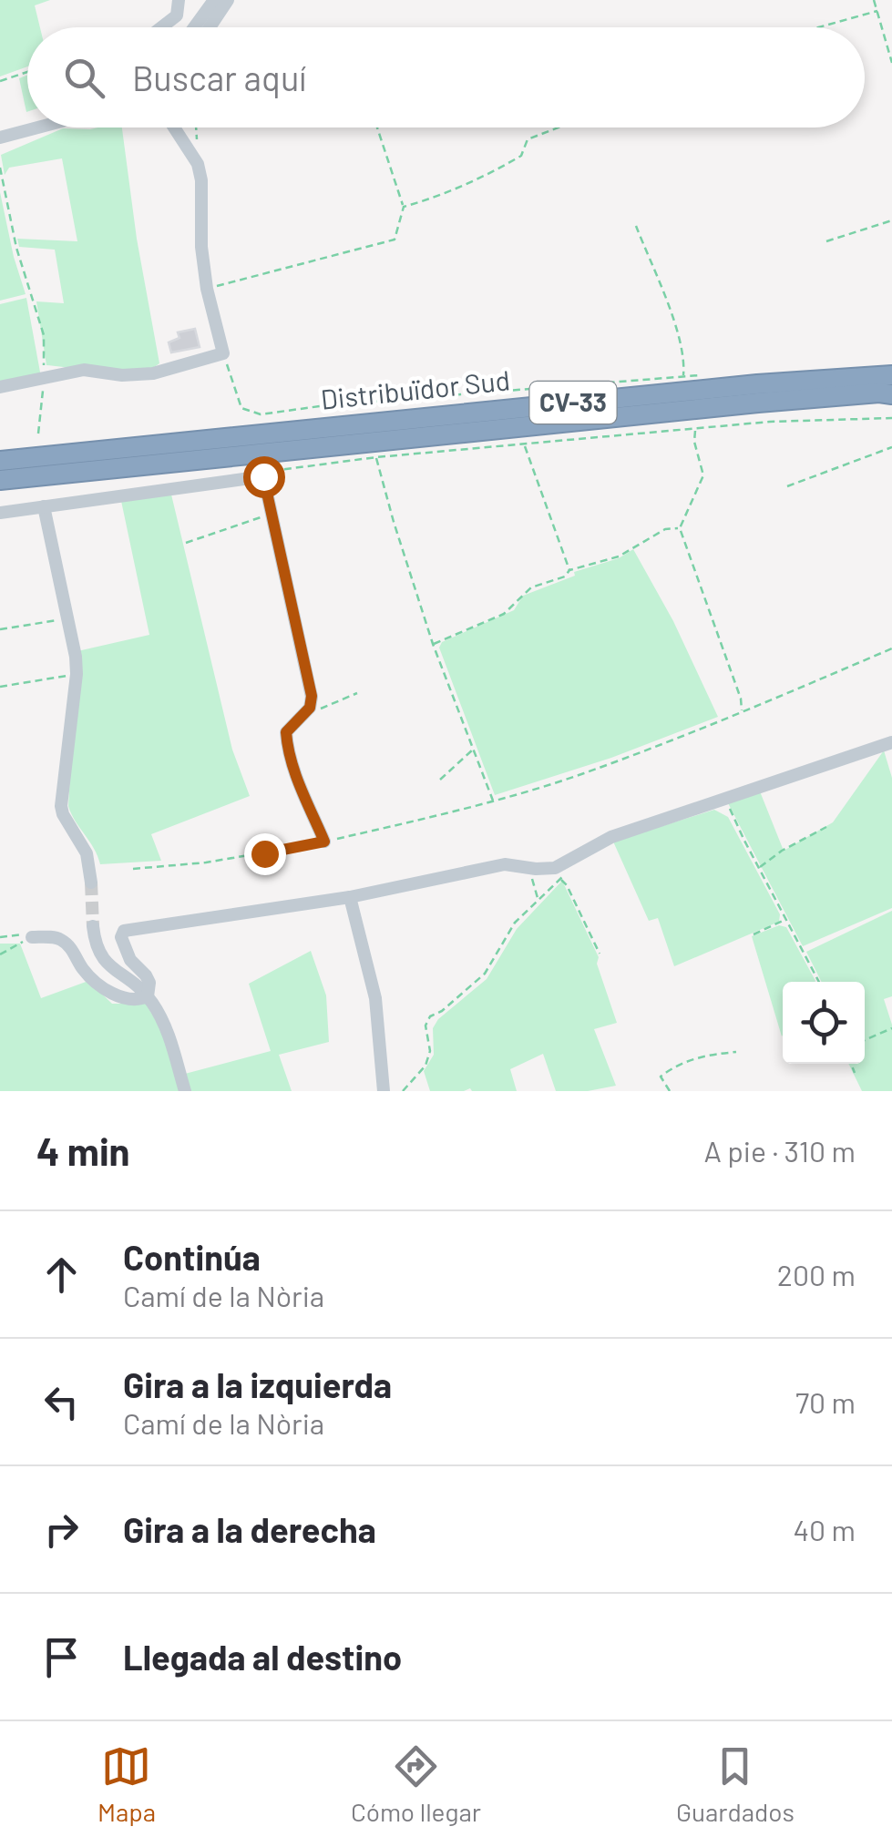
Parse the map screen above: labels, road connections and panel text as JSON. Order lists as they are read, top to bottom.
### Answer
{
  "streets": {
    "highway": ["Distribuïdor Sud", "CV-33"]
  },
  "page": {
    "search": "Buscar aquí",
    "heading": ["4 min", "A pie · 310 m"],
    "list": [
      ["Continúa", "Camí de la Nòria", "200 m"],
      ["Gira a la izquierda", "Camí de la Nòria", "70 m"],
      ["Gira a la derecha", "40 m"],
      "Llegada al destino"
    ],
    "nav": ["Mapa", "Cómo llegar", "Guardados"]
  }
}
